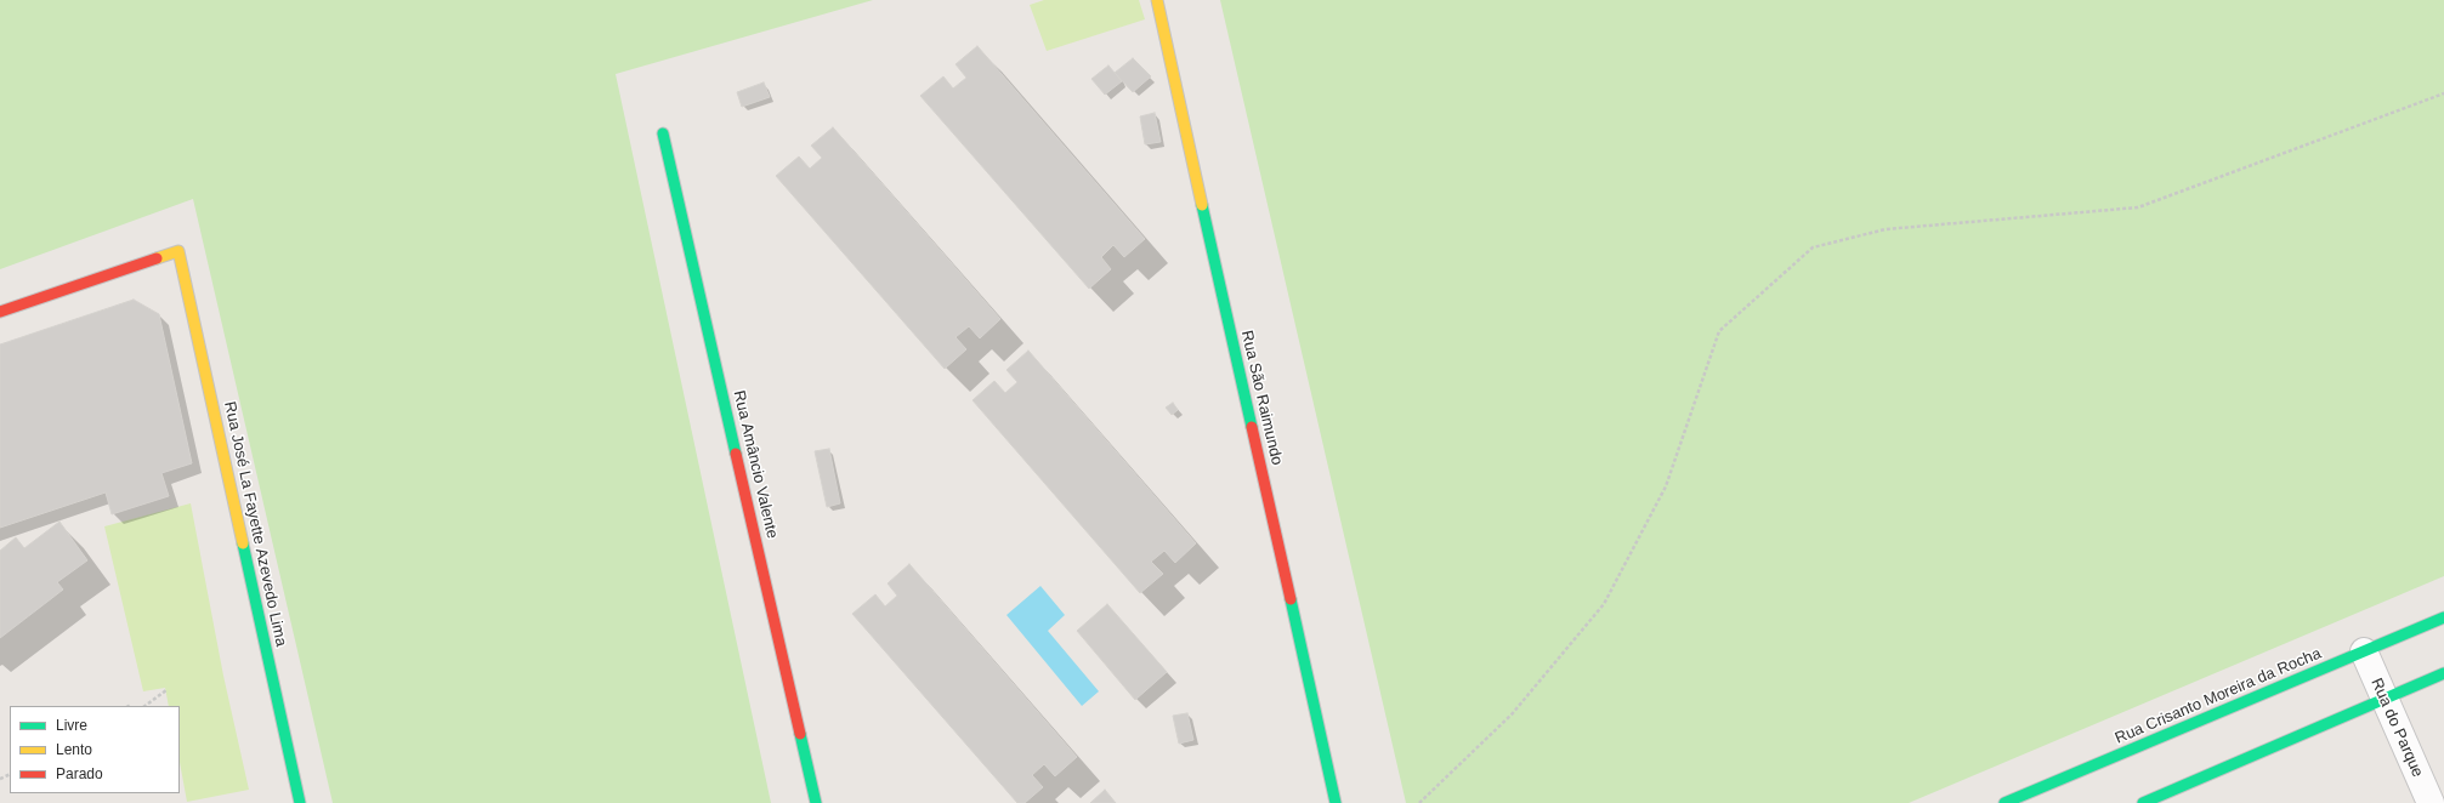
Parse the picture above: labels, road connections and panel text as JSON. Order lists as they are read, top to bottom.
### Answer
{
  "streets": {
    "street": [
      "Rua São Raimundo",
      "Rua Amâncio Valente",
      "Rua José La Fayette Azevedo Lima",
      "Rua Crisanto Moreira da Rocha",
      "Rua do Parque"
    ]
  },
  "crossings": [
    ["Rua Crisanto Moreira da Rocha", "Rua do Parque"]
  ],
  "legend": ["Livre", "Lento", "Parado"]
}
